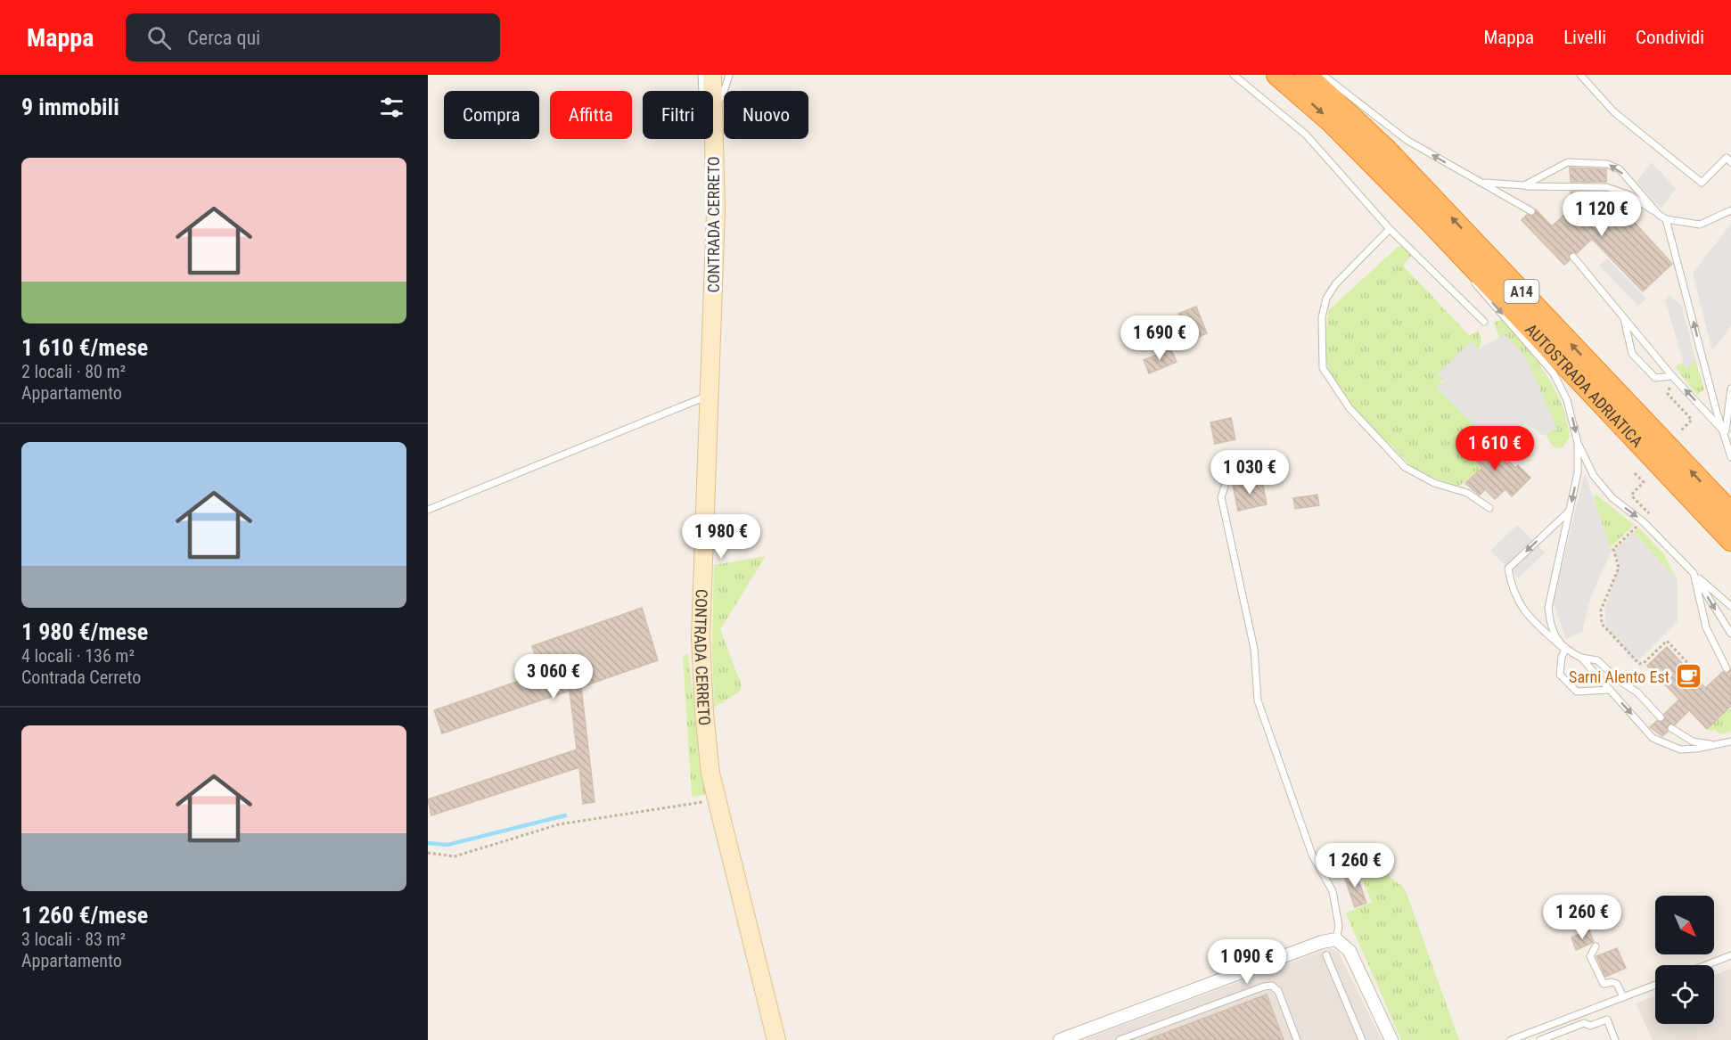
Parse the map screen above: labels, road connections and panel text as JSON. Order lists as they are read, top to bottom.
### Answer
{
  "streets": {
    "highway": ["A14", "AUTOSTRADA ADRIATICA"],
    "main road": ["CONTRADA CERRETO"]
  },
  "places": {
    "cafe": ["Sarni Alento Est"]
  },
  "north": "bottom right",
  "page": {
    "header": "Mappa",
    "search": "Cerca qui",
    "nav": ["Mappa", "Livelli", "Condividi"],
    "heading": "9 immobili",
    "chip": [
      "Compra",
      "Affitta",
      "Filtri",
      "Nuovo"
    ],
    "list": [
      {
        "name": "1 610 €/mese",
        "note": "2 locali · 80 m² · Appartamento"
      },
      {
        "name": "1 980 €/mese",
        "note": "4 locali · 136 m² · Contrada Cerreto"
      },
      {
        "name": "1 260 €/mese",
        "note": "3 locali · 83 m² · Appartamento"
      }
    ],
    "price": [
      "1 120 €",
      "1 690 €",
      "1 610 €",
      "1 030 €",
      "1 980 €",
      "3 060 €",
      "1 260 €",
      "1 260 €",
      "1 090 €"
    ]
  }
}
